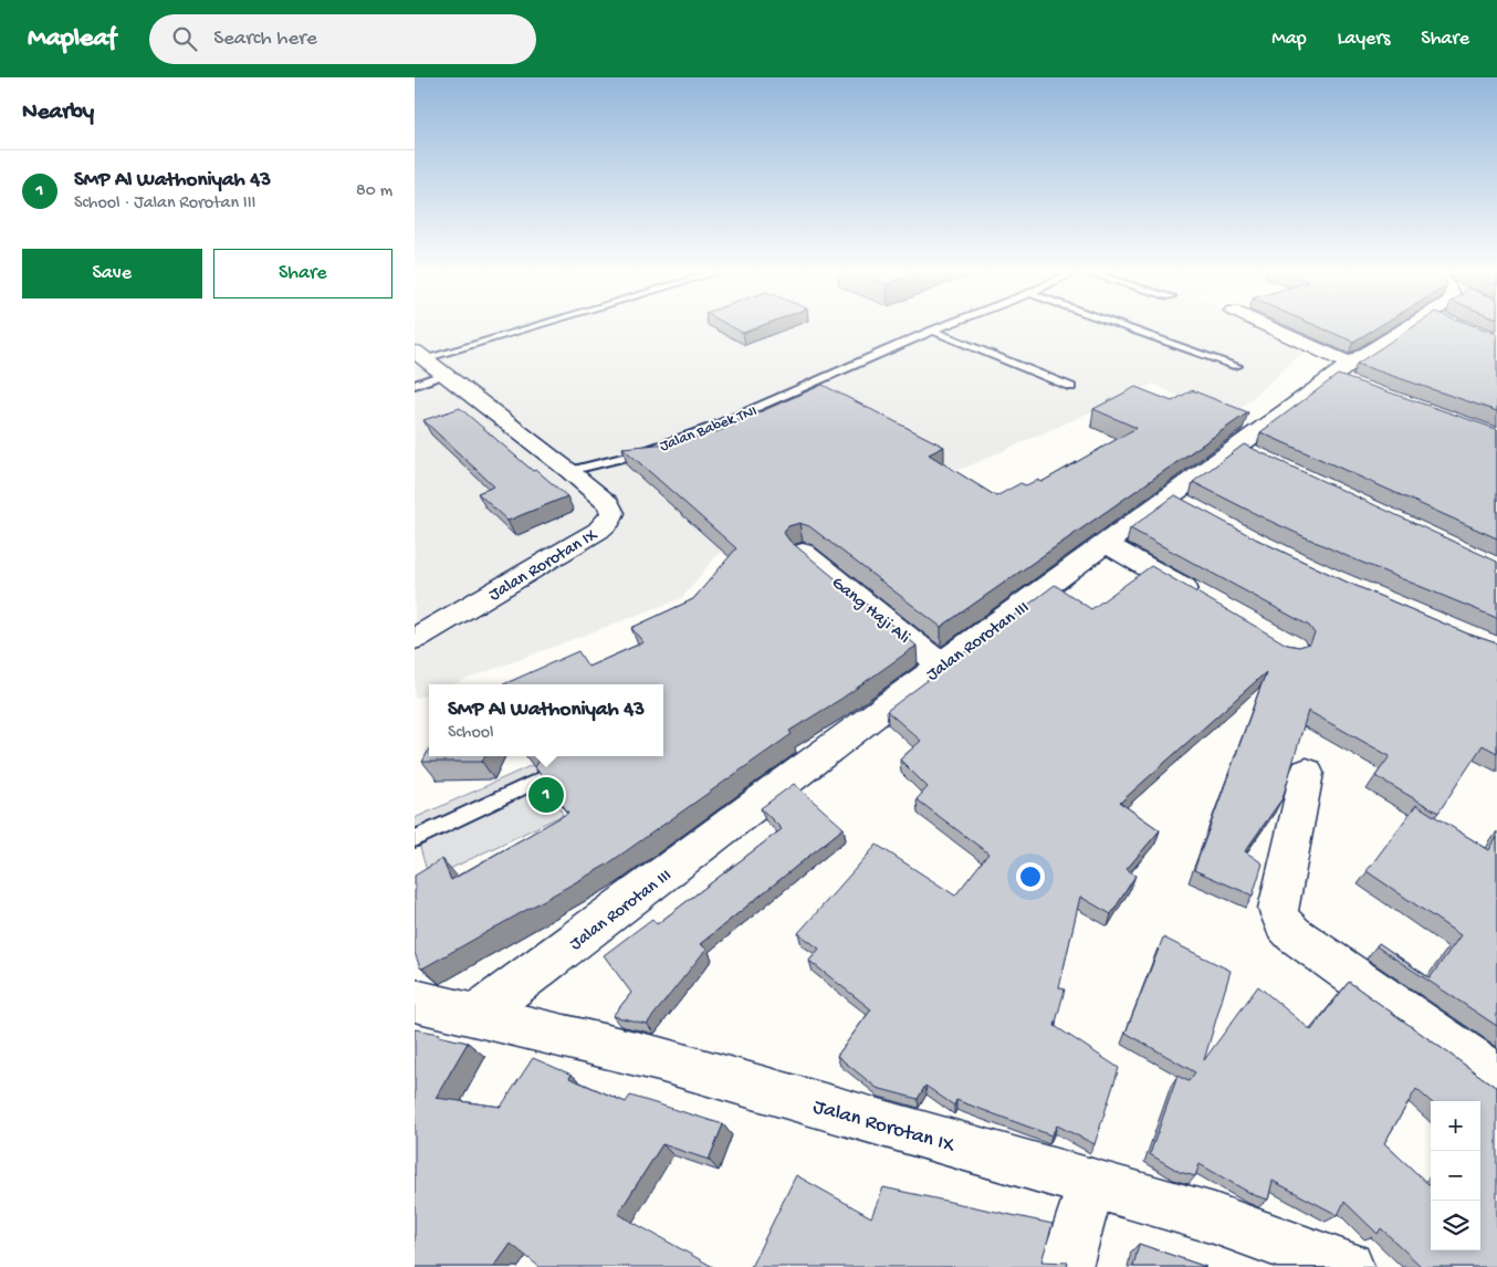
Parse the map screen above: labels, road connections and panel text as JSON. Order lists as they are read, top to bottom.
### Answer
{
  "streets": {
    "street": ["Jalan Rorotan IX", "Gang Haji Ali", "Jalan Rorotan III"],
    "lane": ["Jalan Babek TNI"]
  },
  "crossings": [
    ["Jalan Babek TNI", "Jalan Rorotan IX"],
    ["Jalan Rorotan IX", "Jalan Rorotan III"],
    ["Gang Haji Ali", "Jalan Rorotan III"]
  ],
  "page": {
    "header": "Mapleaf",
    "search": "Search here",
    "nav": ["Map", "Layers", "Share"],
    "heading": "Nearby",
    "list": [
      {
        "mark": "1",
        "name": "SMP Al Wathoniyah 43",
        "note": "School · Jalan Rorotan III",
        "value": "80 m"
      }
    ],
    "buttons": ["Save", "Share"],
    "popup": ["SMP Al Wathoniyah 43", "School"],
    "pins": "1",
    "map_buttons": ["+", "−"]
  }
}
